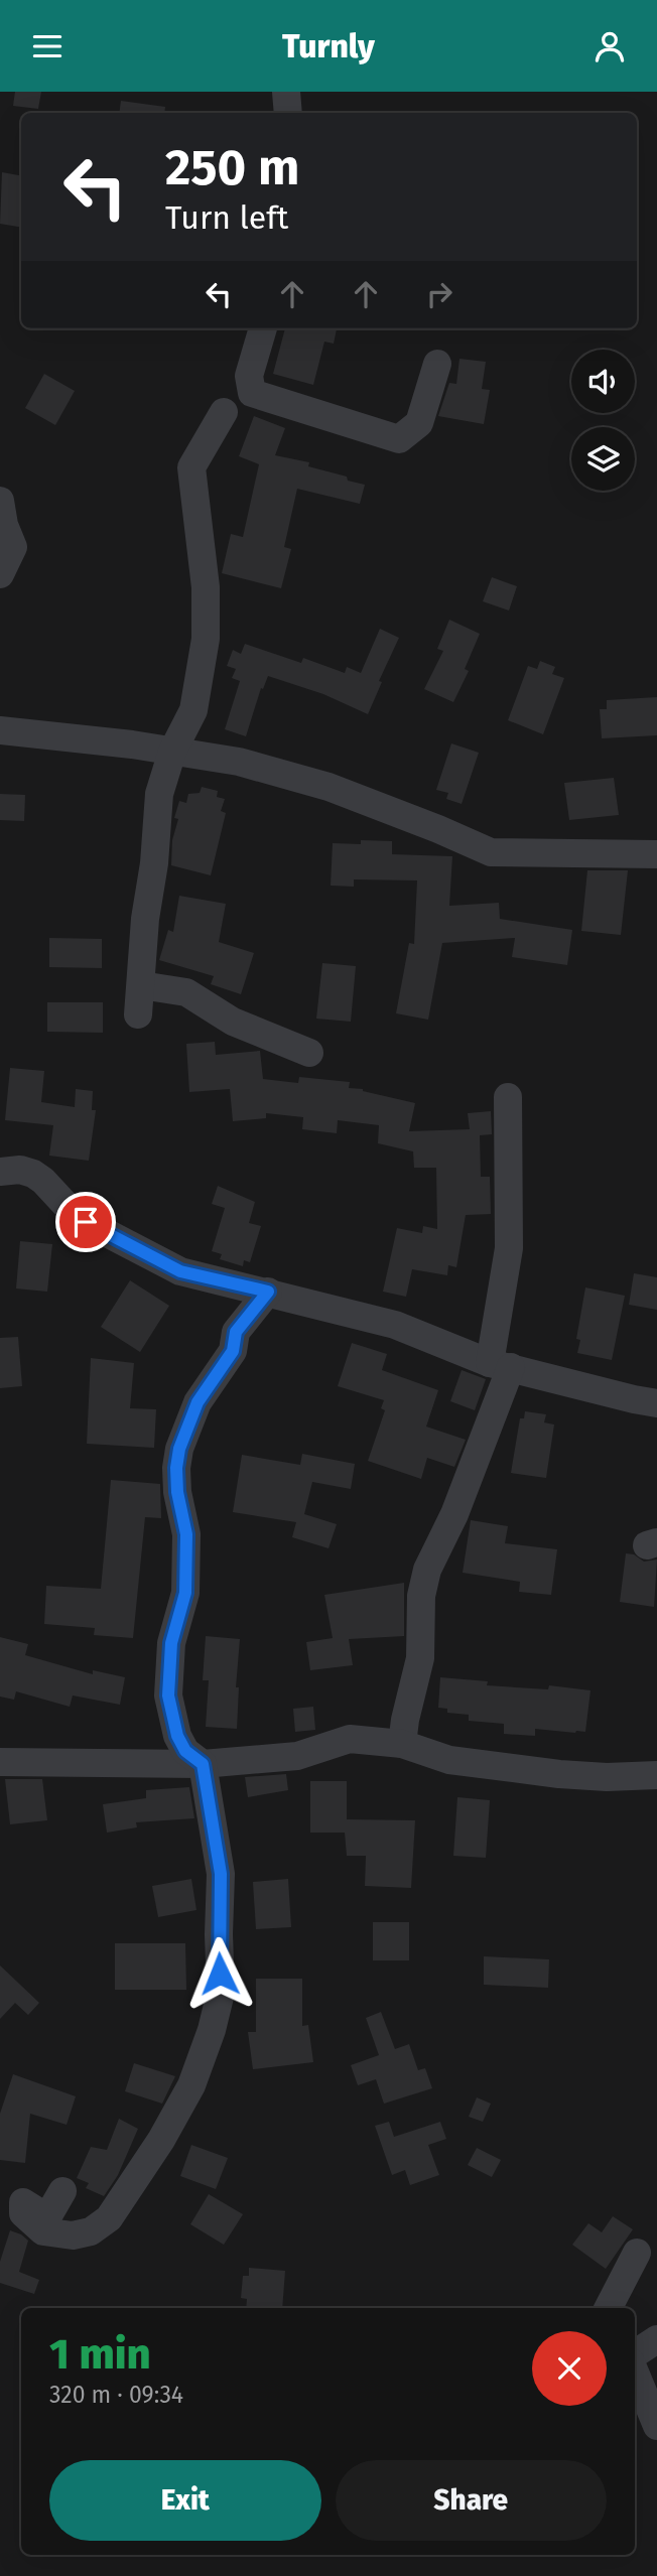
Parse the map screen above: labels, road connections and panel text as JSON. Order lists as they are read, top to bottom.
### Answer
{
  "page": {
    "header": "Turnly",
    "turn": ["250 m", "Turn left"],
    "heading": ["1 min", "320 m · 09:34"],
    "buttons": ["Exit", "Share"]
  }
}
